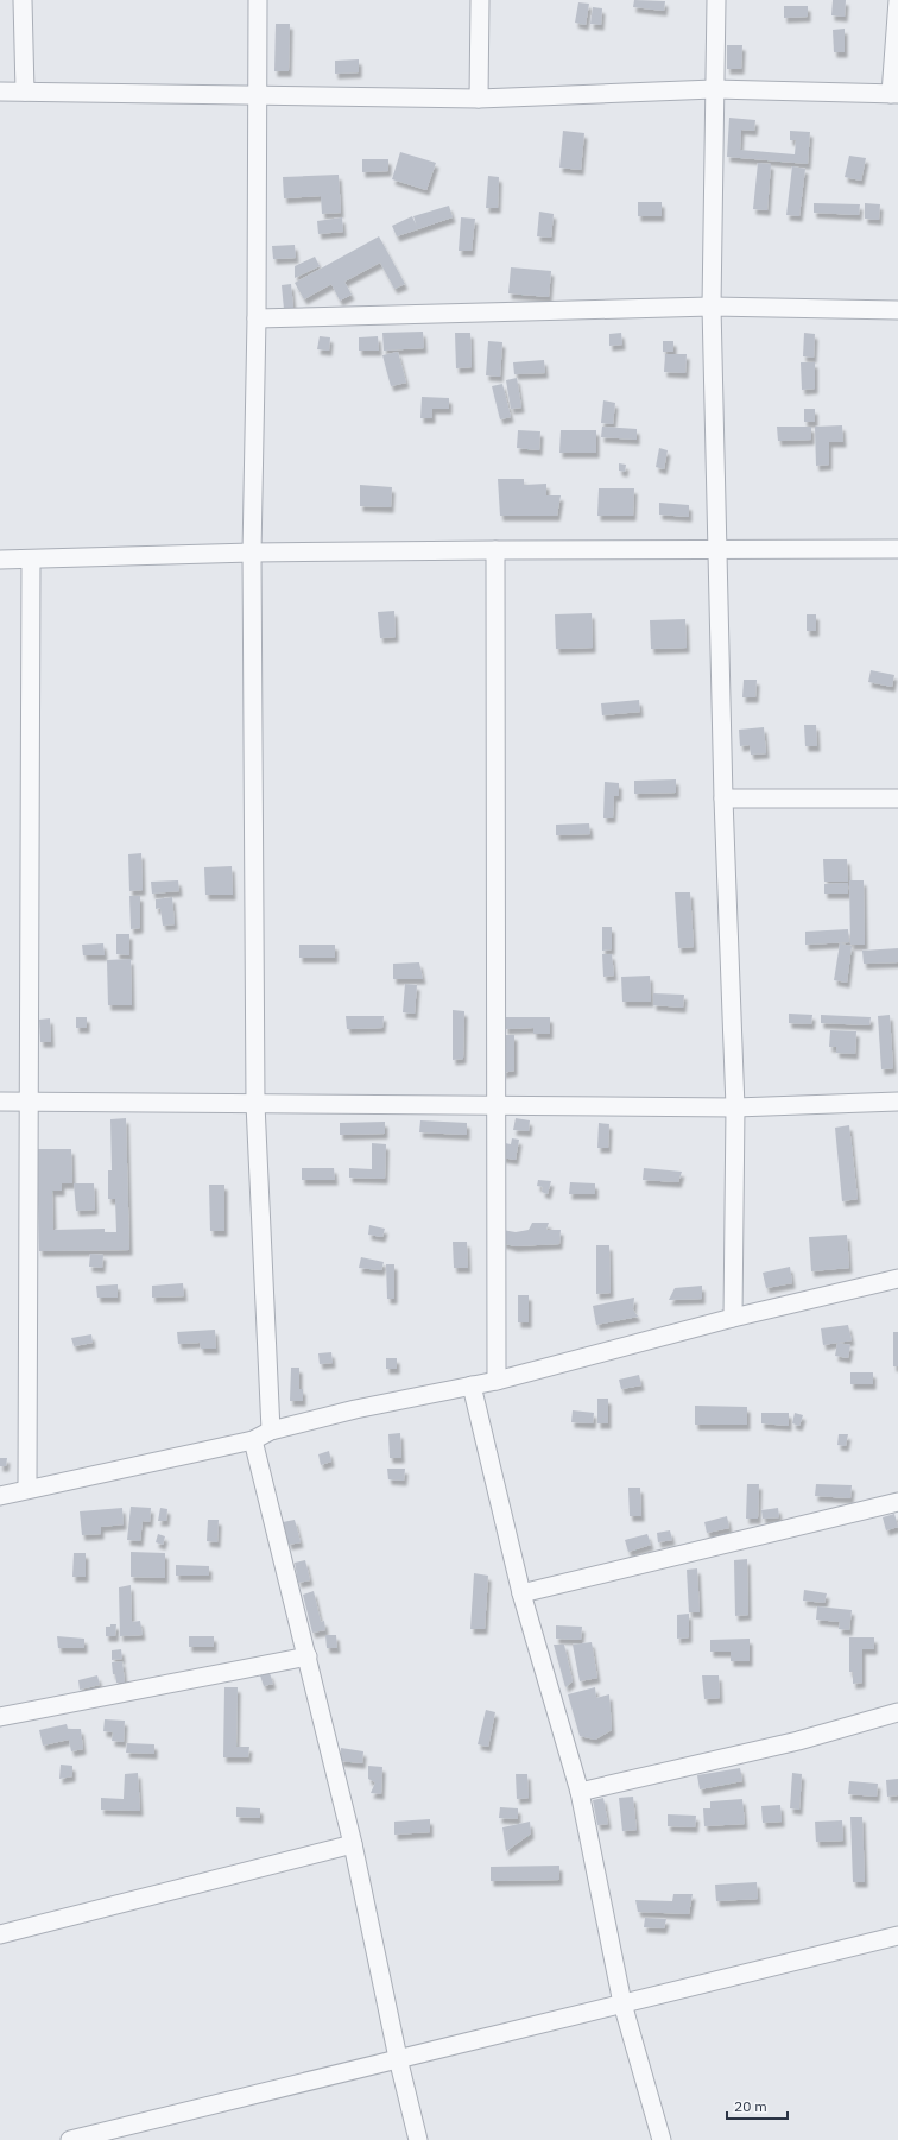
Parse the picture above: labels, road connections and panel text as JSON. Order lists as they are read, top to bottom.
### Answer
{
  "scale_bar": "20 m"
}
